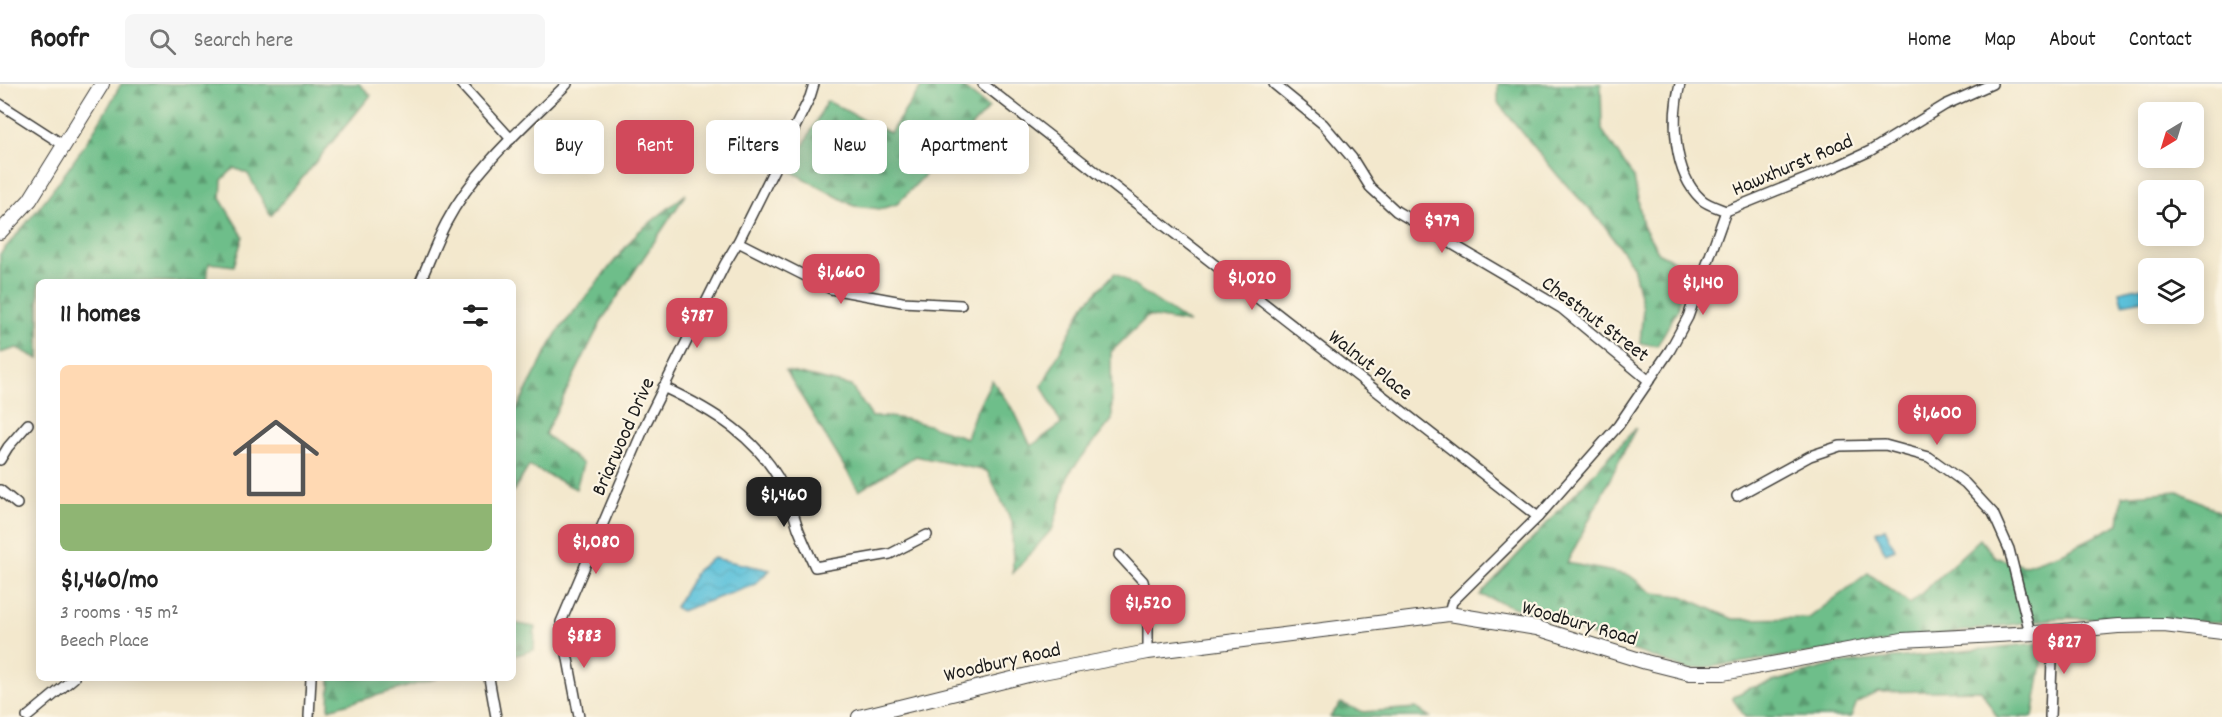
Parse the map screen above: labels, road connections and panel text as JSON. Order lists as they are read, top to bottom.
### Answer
{
  "streets": {
    "main road": ["Woodbury Road"],
    "street": [
      "Hawxhurst Road",
      "Chestnut Street",
      "Walnut Place",
      "Briarwood Drive"
    ]
  },
  "crossings": [
    ["Hawxhurst Road", "Chestnut Street"],
    ["Hawxhurst Road", "Walnut Place"],
    ["Hawxhurst Road", "Woodbury Road"]
  ],
  "north": "bottom left",
  "page": {
    "header": "Roofr",
    "search": "Search here",
    "nav": [
      "Home",
      "Map",
      "About",
      "Contact"
    ],
    "chip": [
      "Buy",
      "Rent",
      "Filters",
      "New",
      "Apartment"
    ],
    "price": [
      "$979",
      "$1,660",
      "$1,020",
      "$1,140",
      "$787",
      "$1,600",
      "$1,460",
      "$1,080",
      "$1,520",
      "$883",
      "$827"
    ],
    "heading": "11 homes",
    "list": [
      {
        "name": "$1,460/mo",
        "note": "3 rooms · 95 m² · Beech Place"
      }
    ]
  }
}
